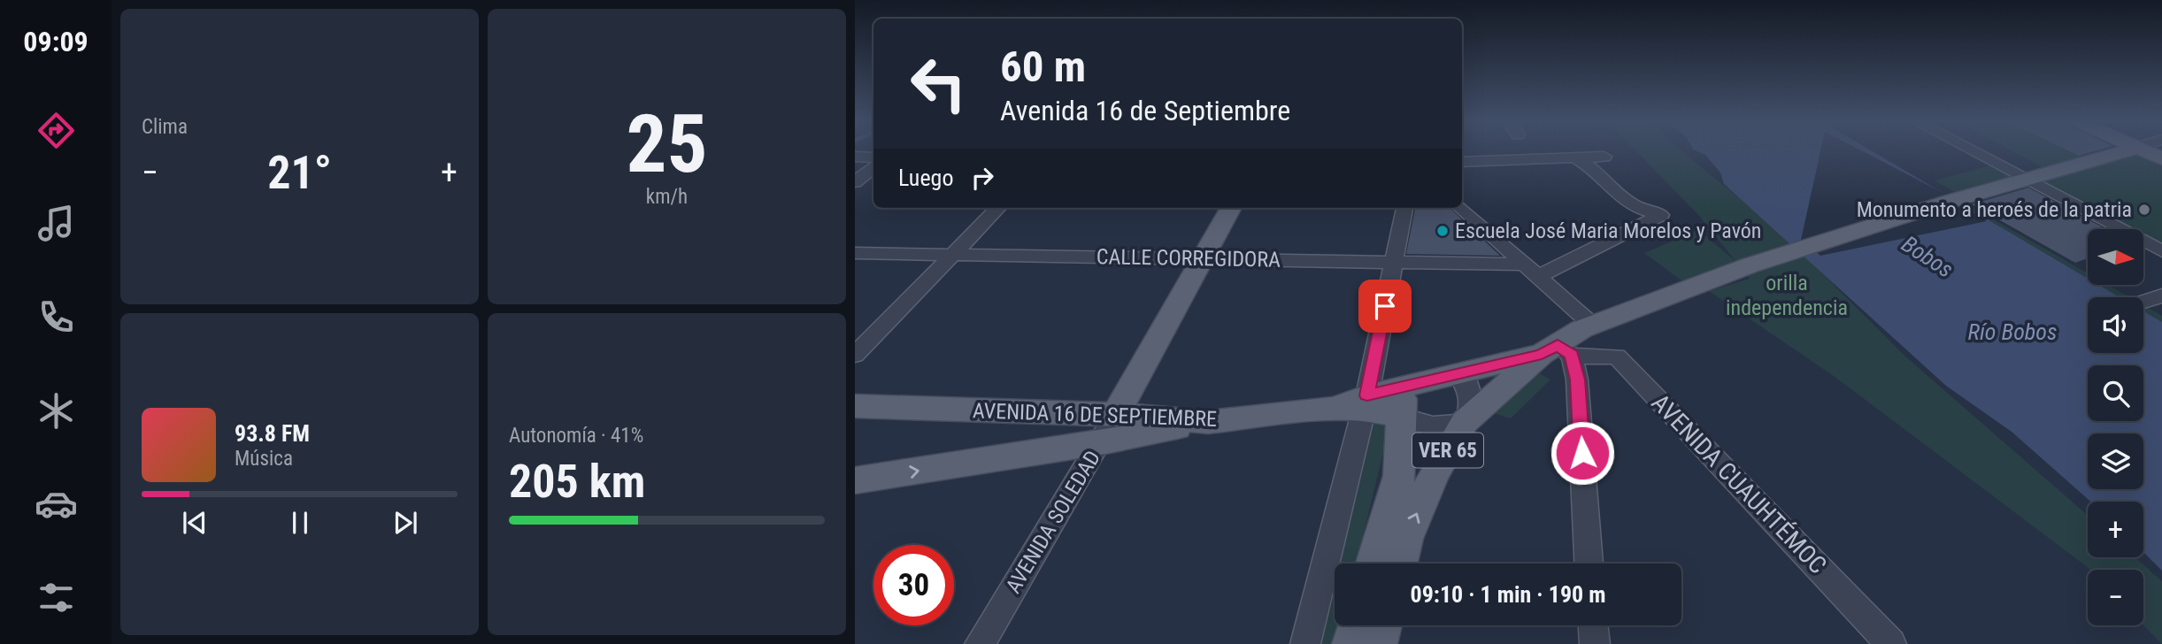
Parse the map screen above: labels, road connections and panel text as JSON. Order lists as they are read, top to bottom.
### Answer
{
  "streets": {
    "main road": ["AVENIDA 16 DE SEPTIEMBRE", "VER 65", "AVENIDA SOLEDAD"],
    "street": ["CALLE CORREGIDORA", "AVENIDA CUAUHTÉMOC"]
  },
  "crossings": [
    ["CALLE CORREGIDORA", "AVENIDA SOLEDAD"],
    ["AVENIDA 16 DE SEPTIEMBRE", "VER 65"],
    ["AVENIDA 16 DE SEPTIEMBRE", "AVENIDA CUAUHTÉMOC"],
    ["AVENIDA 16 DE SEPTIEMBRE", "AVENIDA SOLEDAD"],
    ["VER 65", "AVENIDA CUAUHTÉMOC"]
  ],
  "water": ["Bobos", "Río Bobos"],
  "parks": ["orilla independencia"],
  "places": ["Monumento a heroés de la patria", "Escuela José Maria Morelos y Pavón"],
  "north": "right",
  "page": {
    "tabs": "09:09",
    "tile": [
      "Clima",
      ["25", "km/h"],
      ["Autonomía · 41%", "205 km"]
    ],
    "turn": ["60 m", "Avenida 16 de Septiembre"],
    "heat": ["−", "21°", "+"],
    "then": "Luego",
    "map_buttons": ["+", "−"],
    "song": ["93.8 FM", "Música"],
    "limit": "30",
    "trip": "09:10 · 1 min · 190 m"
  }
}
